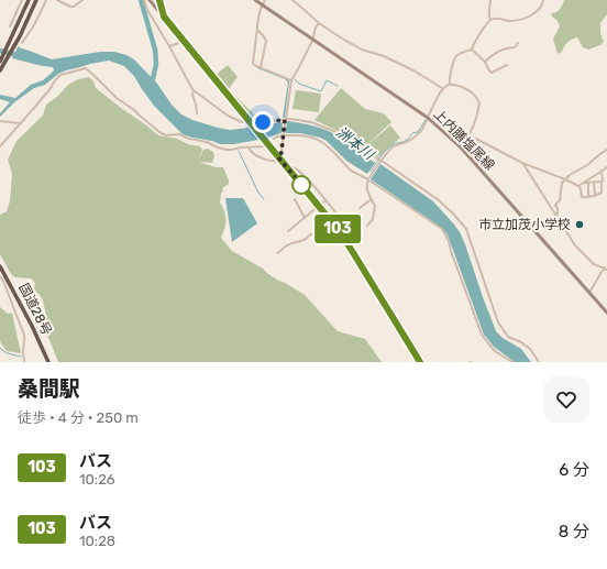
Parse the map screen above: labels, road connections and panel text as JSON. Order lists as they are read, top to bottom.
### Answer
{
  "streets": {
    "highway": ["国道28号"],
    "main road": ["上内膳塩尾線"]
  },
  "water": ["洲本川"],
  "places": ["市立加茂小学校"],
  "lines": ["bus line 103"],
  "page": {
    "on_map": "103",
    "heading": ["桑間駅", "徒歩 · 4 分 · 250 m"],
    "list": [
      {
        "mark": "103",
        "name": "バス",
        "note": "10:26",
        "value": "6 分"
      },
      {
        "mark": "103",
        "name": "バス",
        "note": "10:28",
        "value": "8 分"
      }
    ]
  }
}
